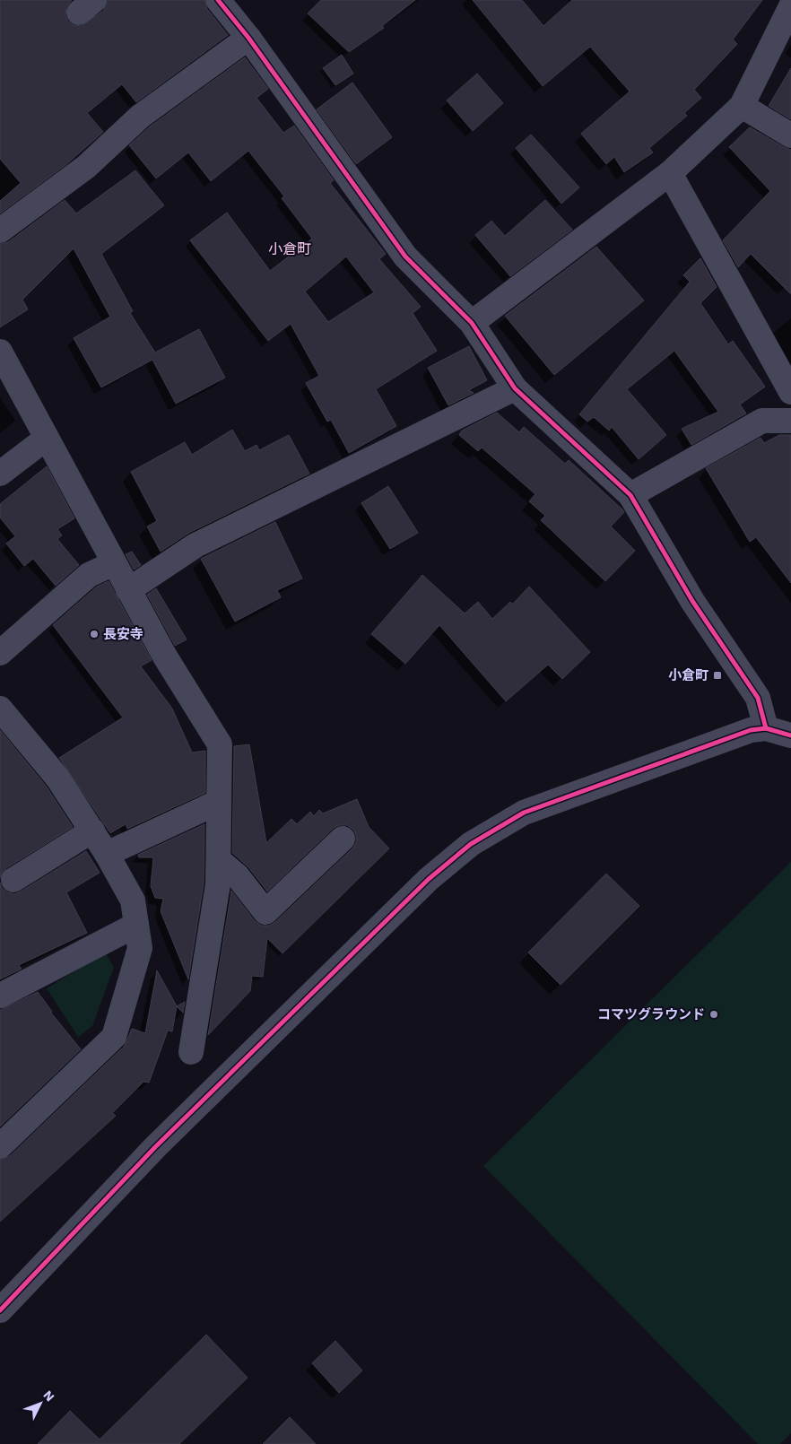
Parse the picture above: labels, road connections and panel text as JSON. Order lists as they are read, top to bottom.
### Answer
{
  "districts": ["小倉町"],
  "places": {
    "other": ["長安寺", "コマツグラウンド"],
    "transit": ["小倉町"]
  },
  "north": "top right"
}
